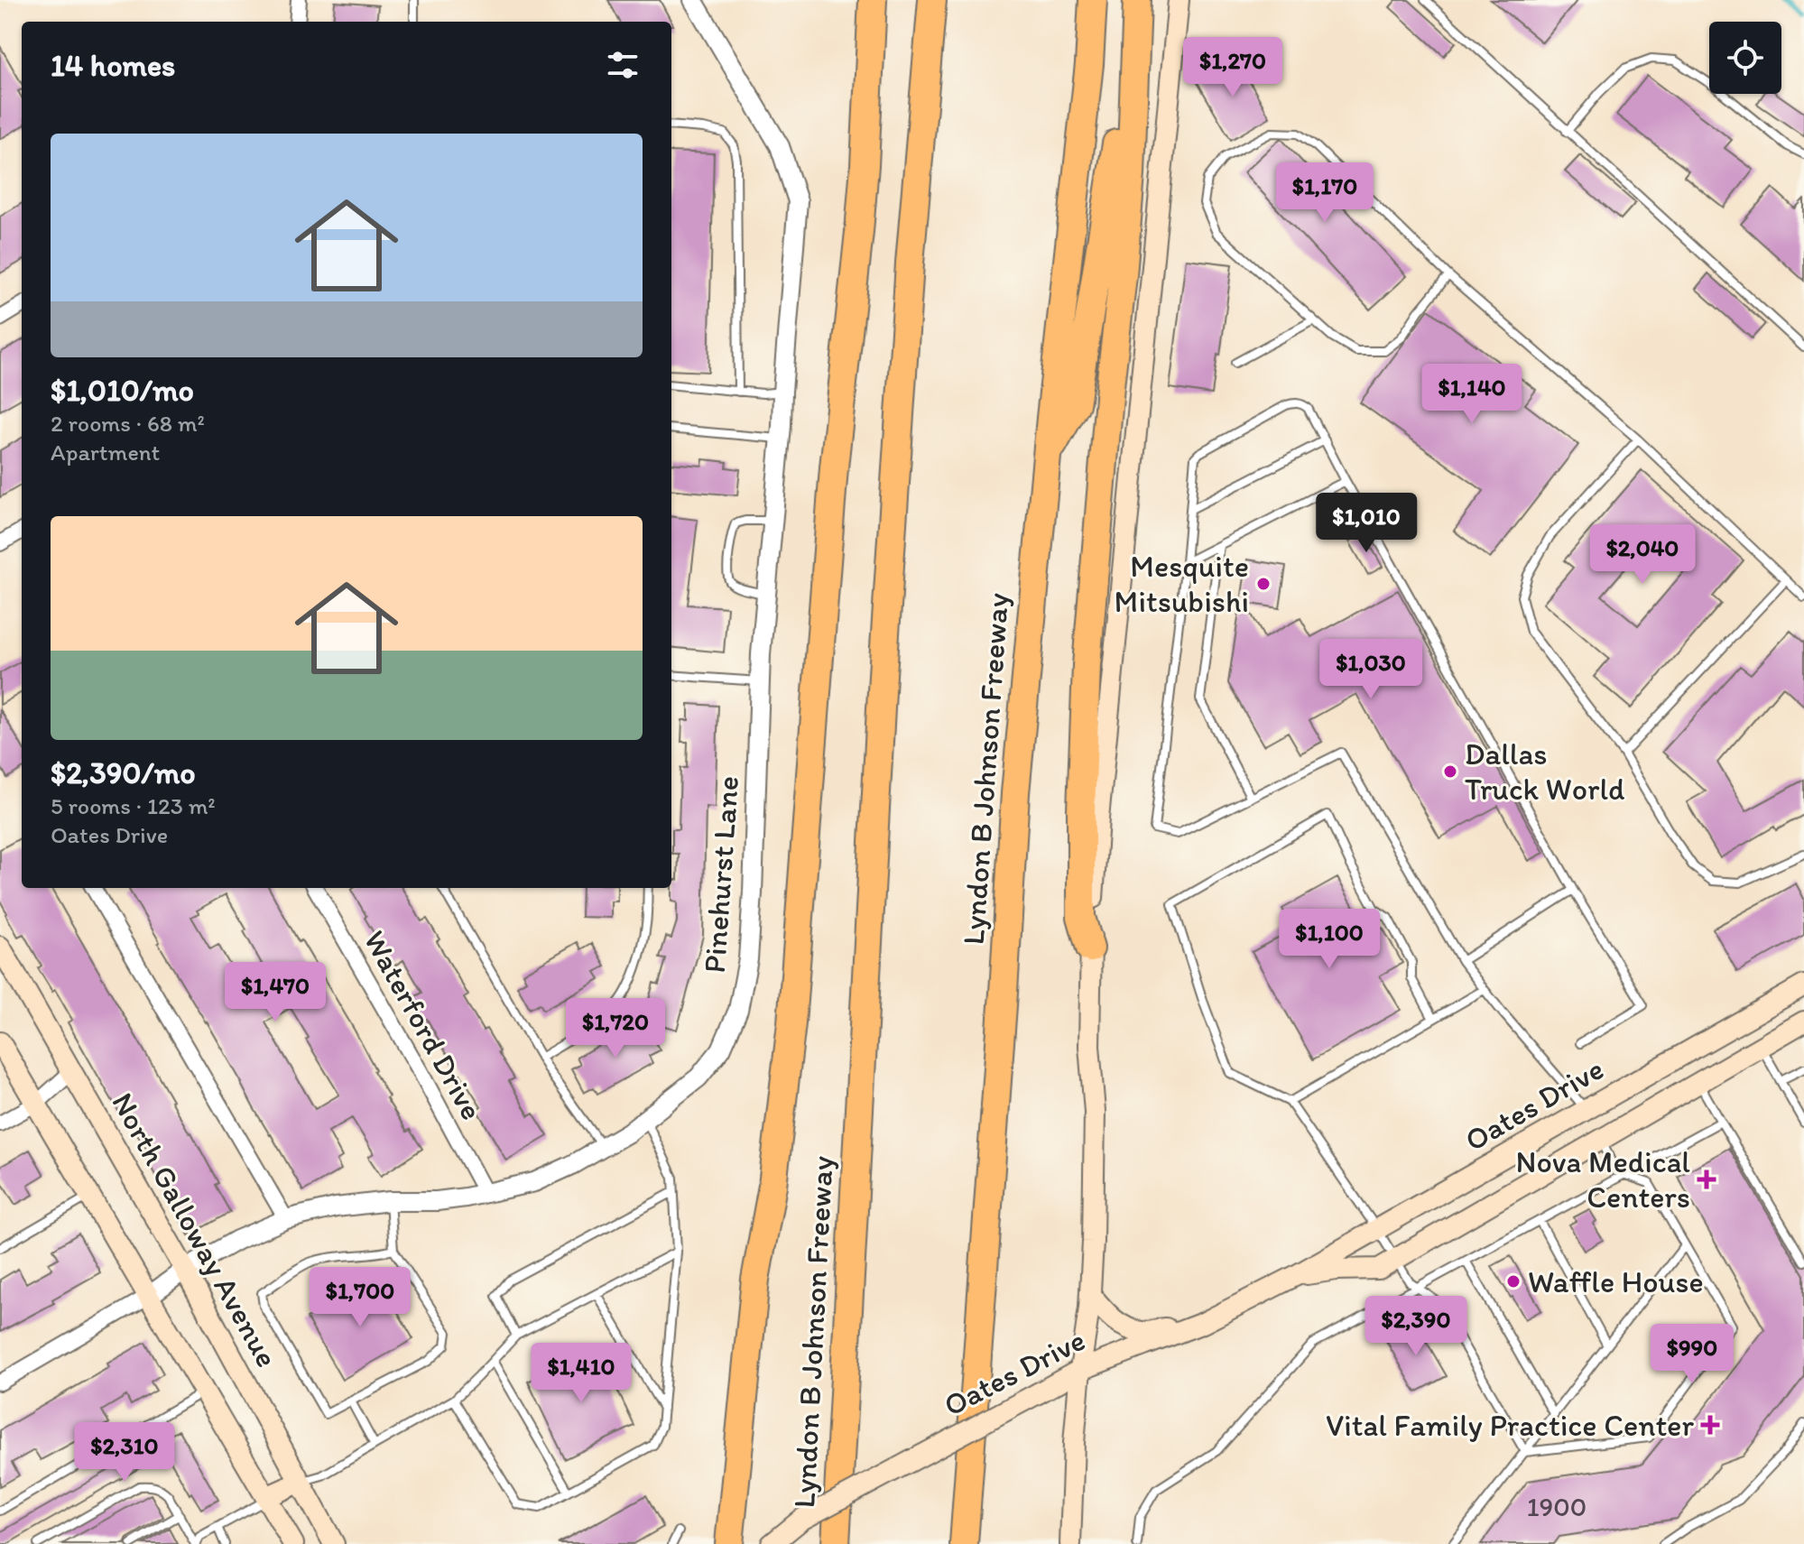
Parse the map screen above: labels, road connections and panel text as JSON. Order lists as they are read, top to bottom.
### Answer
{
  "streets": {
    "highway": ["Lyndon B Johnson Freeway"],
    "main road": ["Oates Drive", "North Galloway Avenue"],
    "street": ["Pinehurst Lane", "Waterford Drive"]
  },
  "crossings": [
    ["Pinehurst Lane", "Waterford Drive"],
    ["Pinehurst Lane", "North Galloway Avenue"]
  ],
  "places": {
    "other": ["Mesquite Mitsubishi", "Dallas Truck World", "Waffle House"],
    "health": ["Nova Medical Centers", "Vital Family Practice Center"]
  },
  "house_numbers": ["1900"],
  "page": {
    "heading": "14 homes",
    "price": [
      "$1,270",
      "$1,170",
      "$1,140",
      "$1,010",
      "$2,040",
      "$1,030",
      "$1,100",
      "$1,470",
      "$1,720",
      "$1,700",
      "$2,390",
      "$990",
      "$1,410",
      "$2,310"
    ],
    "list": [
      {
        "name": "$1,010/mo",
        "note": "2 rooms · 68 m² · Apartment"
      },
      {
        "name": "$2,390/mo",
        "note": "5 rooms · 123 m² · Oates Drive"
      }
    ]
  }
}
